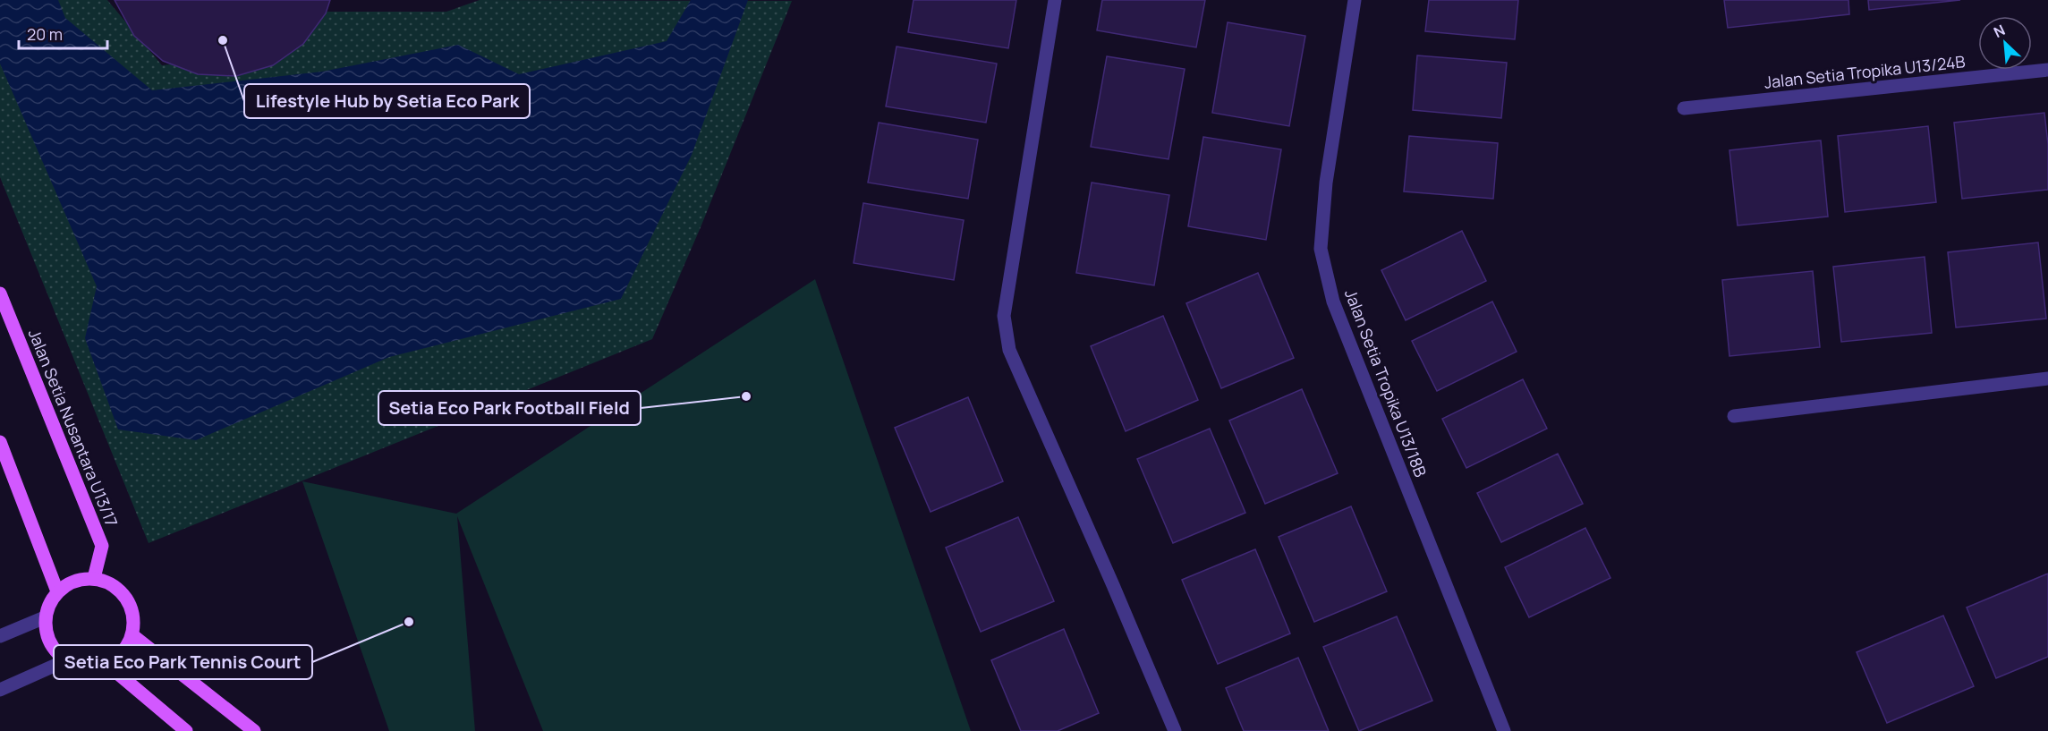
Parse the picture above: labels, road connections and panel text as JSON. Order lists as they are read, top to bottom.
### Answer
{
  "streets": {
    "main road": ["Jalan Setia Nusantara U13/17"],
    "street": ["Jalan Setia Tropika U13/24B", "Jalan Setia Tropika U13/18B"]
  },
  "places": ["Lifestyle Hub by Setia Eco Park", "Setia Eco Park Football Field", "Setia Eco Park Tennis Court"],
  "scale_bar": "20 m",
  "north": "top left"
}
